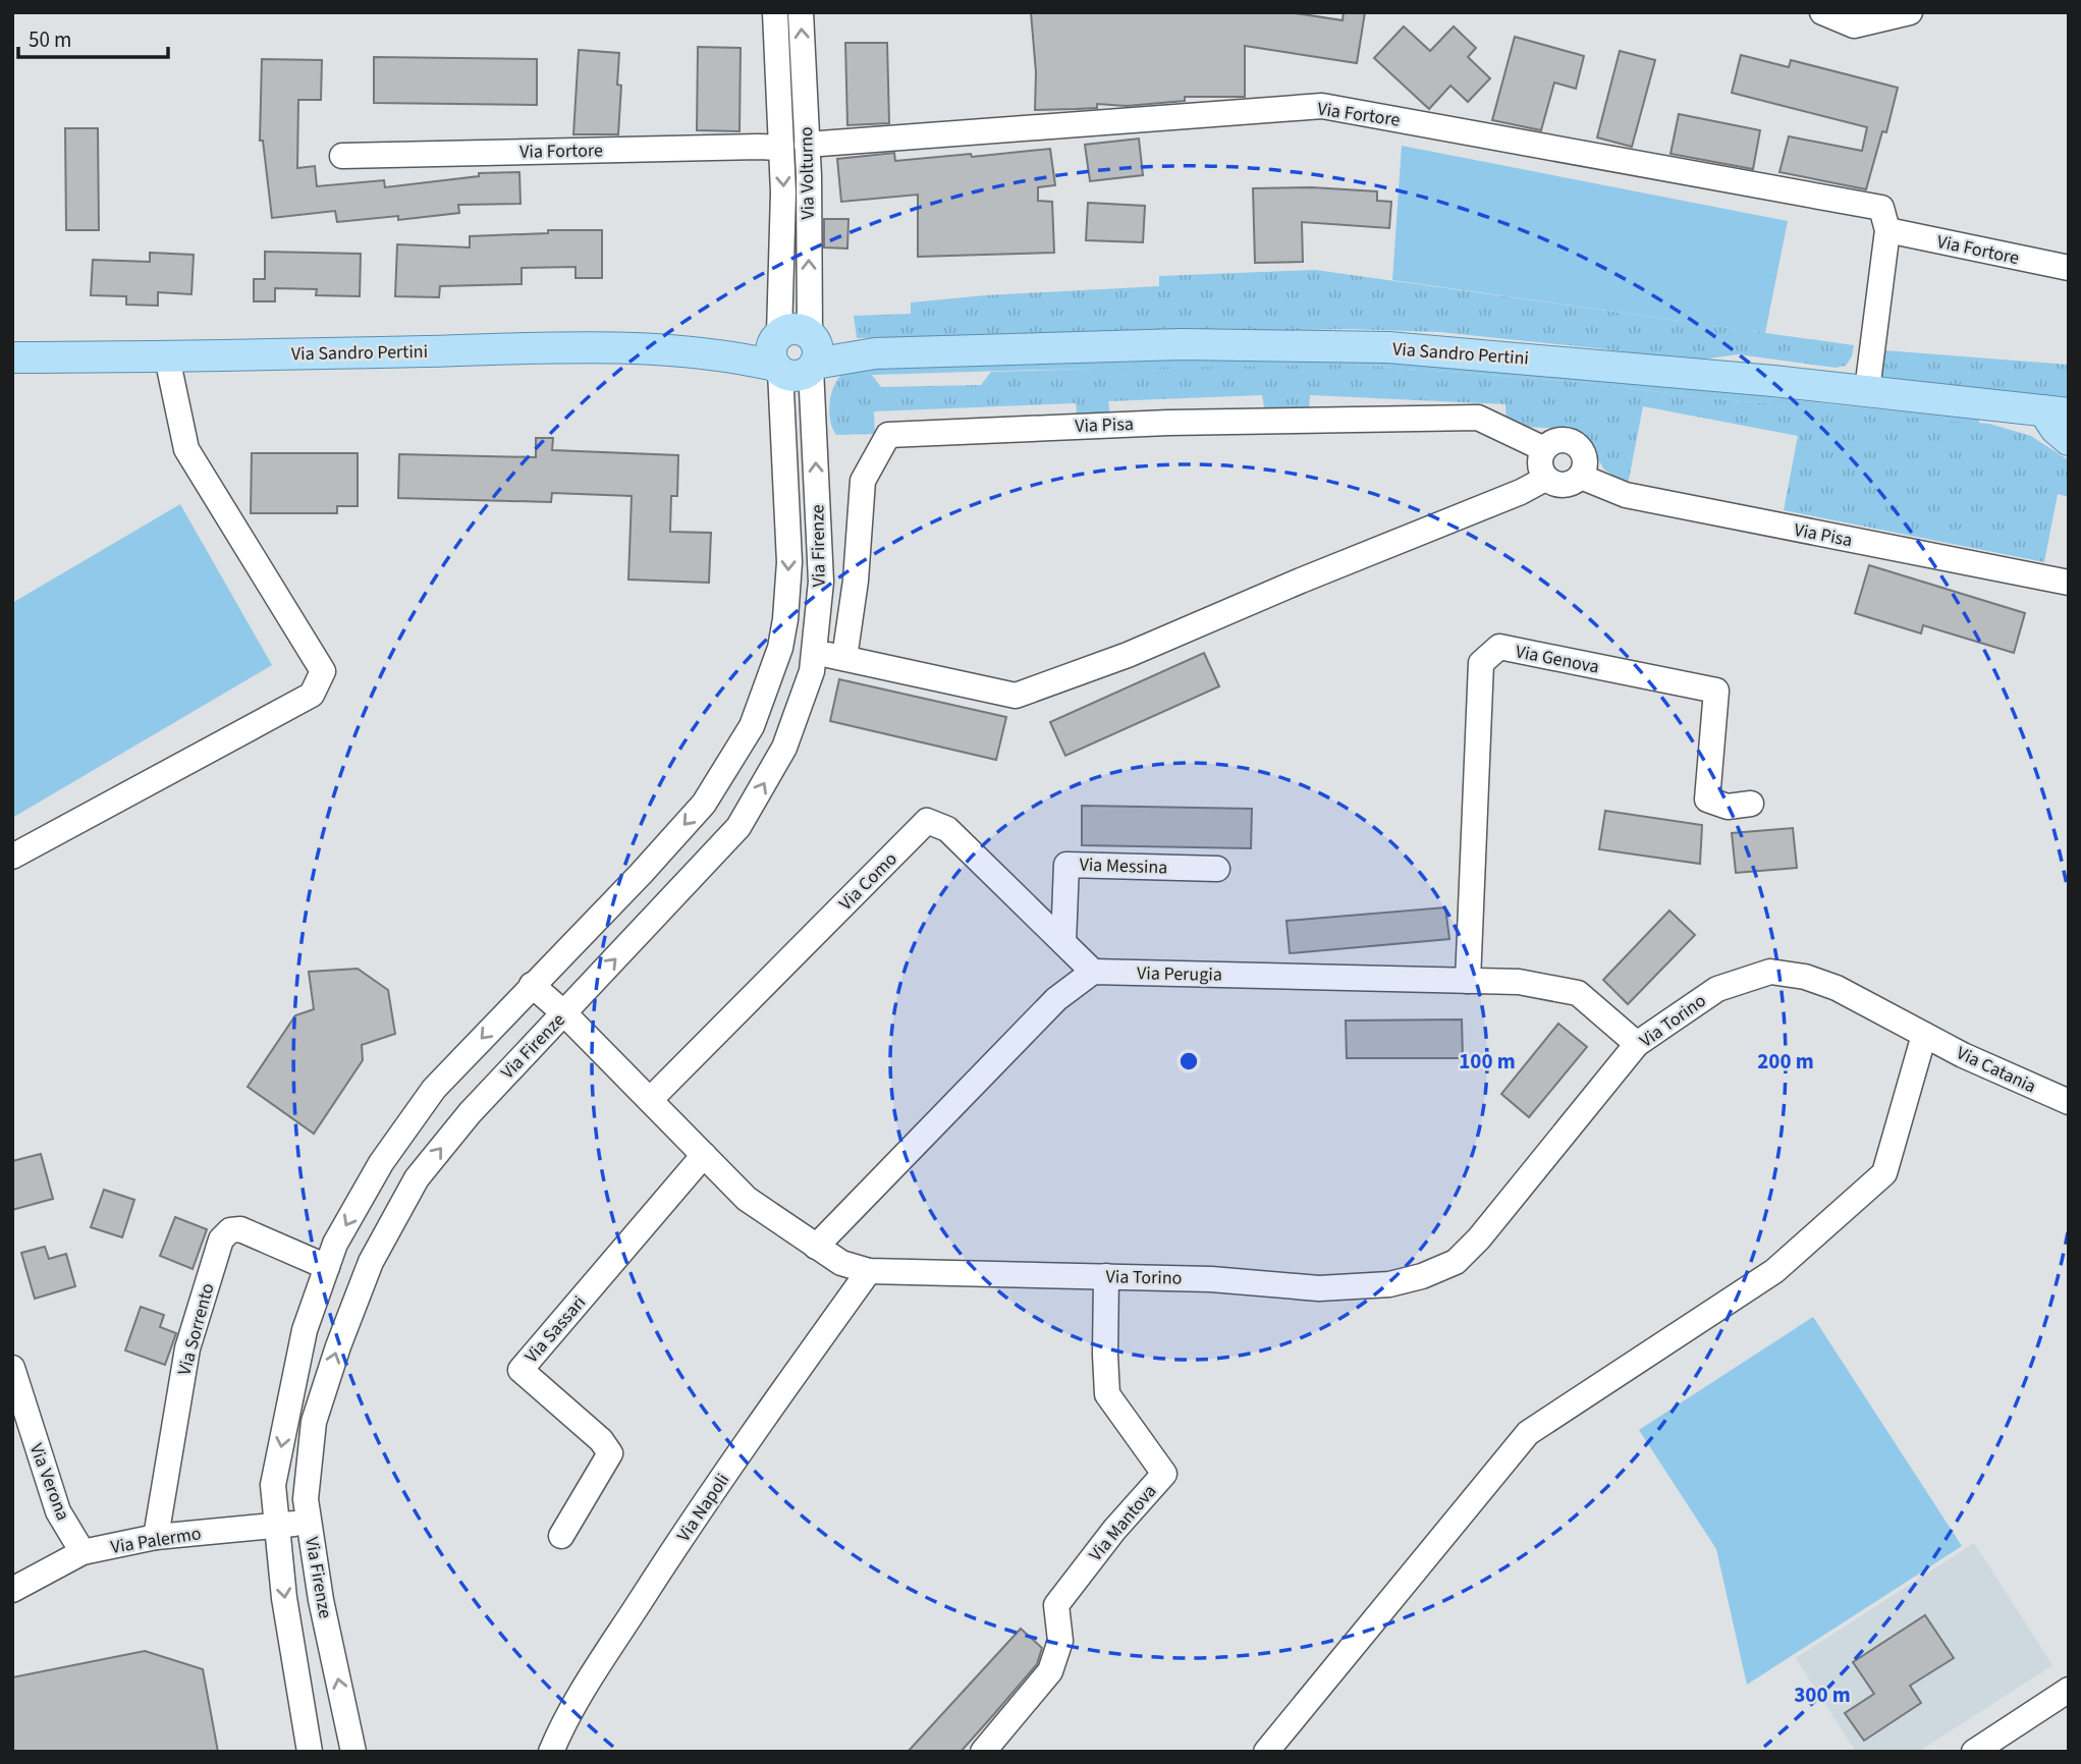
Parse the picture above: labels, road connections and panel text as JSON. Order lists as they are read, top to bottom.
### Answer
{
  "streets": {
    "main road": ["Via Sandro Pertini"],
    "street": [
      "Via Fortore",
      "Via Volturno",
      "Via Pisa",
      "Via Firenze",
      "Via Genova",
      "Via Messina",
      "Via Como",
      "Via Perugia",
      "Via Torino",
      "Via Catania",
      "Via Sorrento",
      "Via Sassari",
      "Via Verona",
      "Via Napoli",
      "Via Mantova",
      "Via Palermo"
    ]
  },
  "crossings": [
    ["Via Fortore", "Via Volturno"],
    ["Via Volturno", "Via Sandro Pertini"],
    ["Via Volturno", "Via Firenze"],
    ["Via Sandro Pertini", "Via Firenze"],
    ["Via Firenze", "Via Torino"],
    ["Via Firenze", "Via Sorrento"],
    ["Via Firenze", "Via Palermo"],
    ["Via Genova", "Via Perugia"],
    ["Via Messina", "Via Como"],
    ["Via Como", "Via Perugia"],
    ["Via Como", "Via Torino"],
    ["Via Perugia", "Via Torino"],
    ["Via Torino", "Via Catania"],
    ["Via Torino", "Via Sassari"],
    ["Via Torino", "Via Napoli"],
    ["Via Torino", "Via Mantova"],
    ["Via Sorrento", "Via Palermo"],
    ["Via Verona", "Via Palermo"]
  ],
  "scale_bar": "50 m",
  "rings": ["100 m", "200 m", "300 m"]
}
